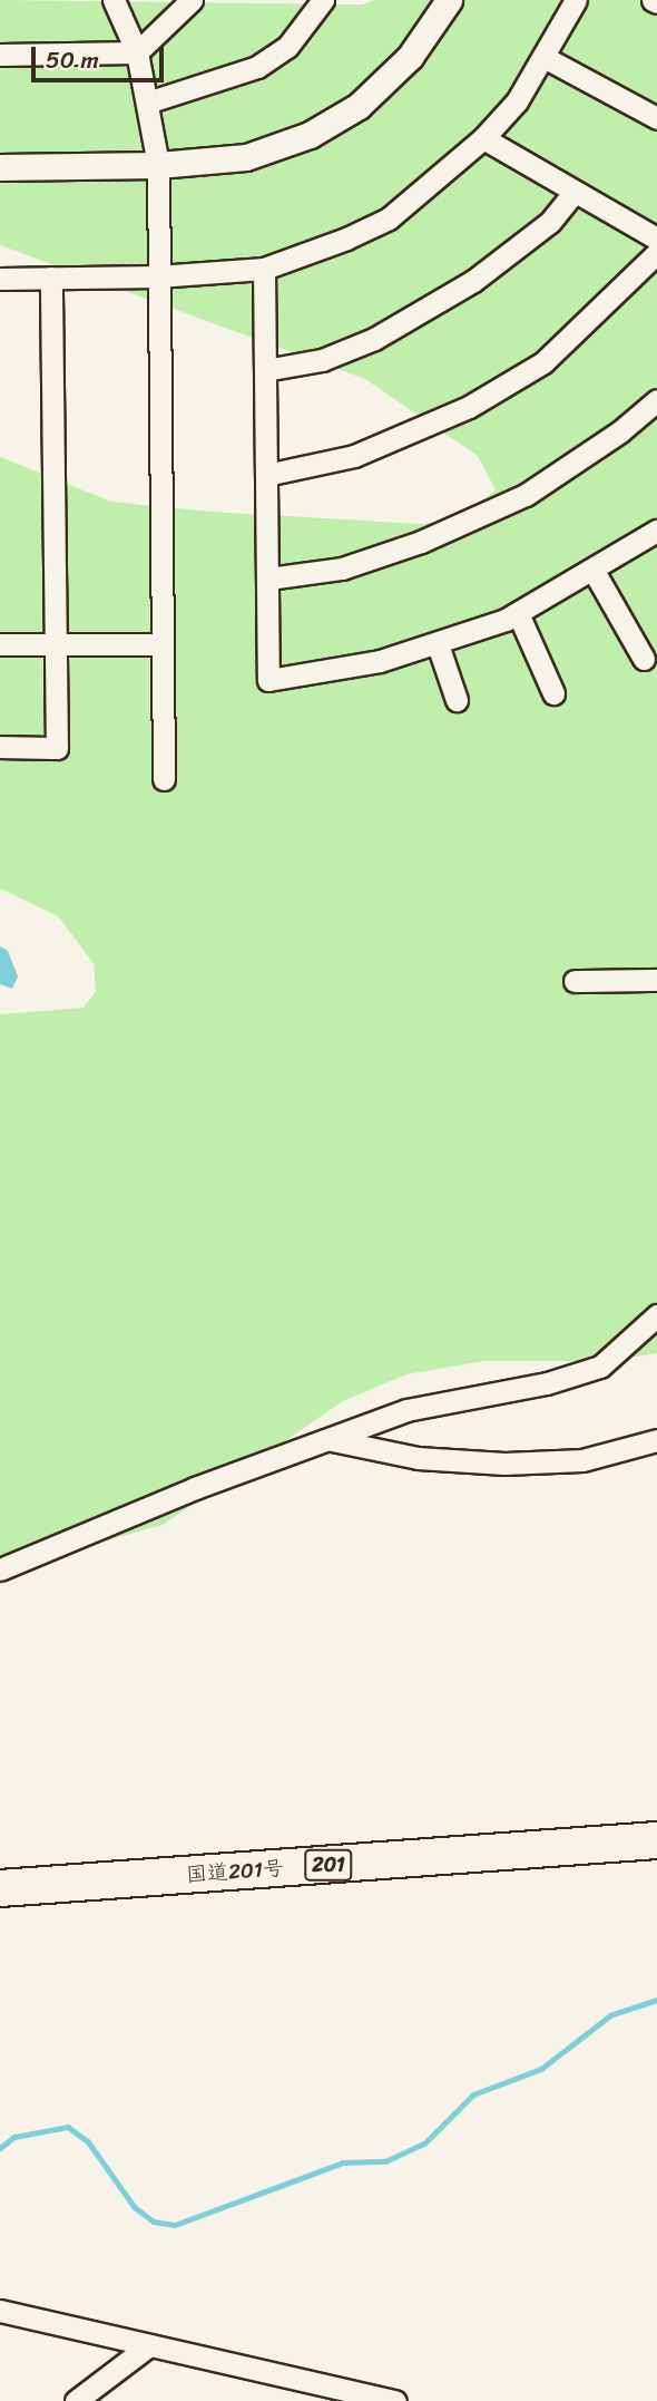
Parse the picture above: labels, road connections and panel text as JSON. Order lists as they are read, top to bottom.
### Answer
{
  "streets": {
    "highway": ["201", "国道201号"]
  },
  "scale_bar": "50 m"
}
